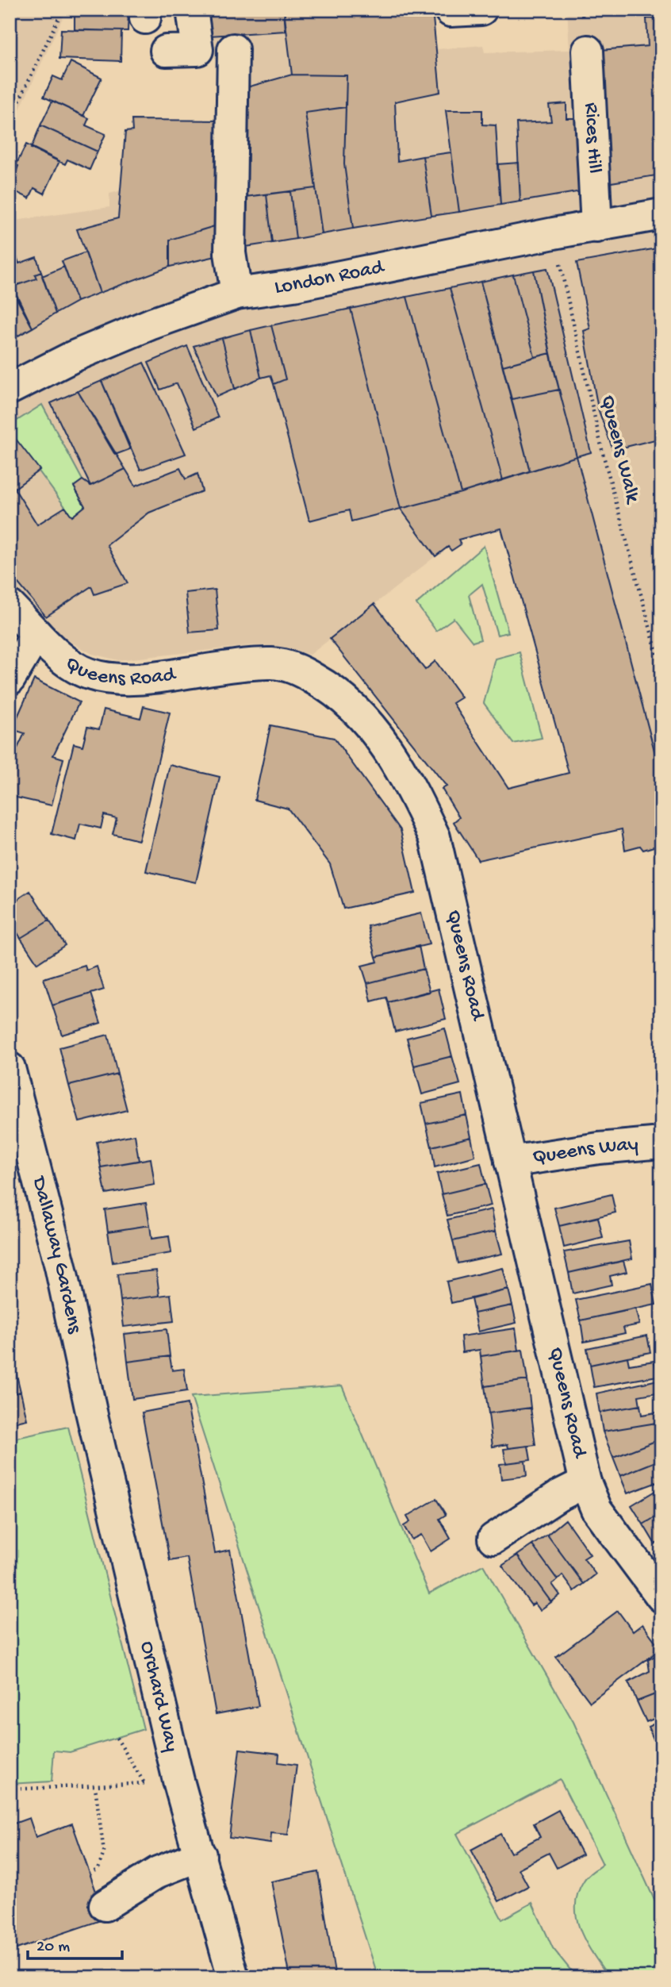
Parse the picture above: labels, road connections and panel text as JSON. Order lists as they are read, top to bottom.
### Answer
{
  "streets": {
    "street": [
      "Rices Hill",
      "London Road",
      "Queens Road",
      "Queens Way",
      "Dallaway Gardens",
      "Orchard Way"
    ],
    "path": ["Queens Walk"]
  },
  "crossings": [
    ["Rices Hill", "London Road"],
    ["London Road", "Queens Walk"],
    ["Queens Road", "Queens Way"],
    ["Dallaway Gardens", "Orchard Way"]
  ],
  "scale_bar": "20 m"
}
